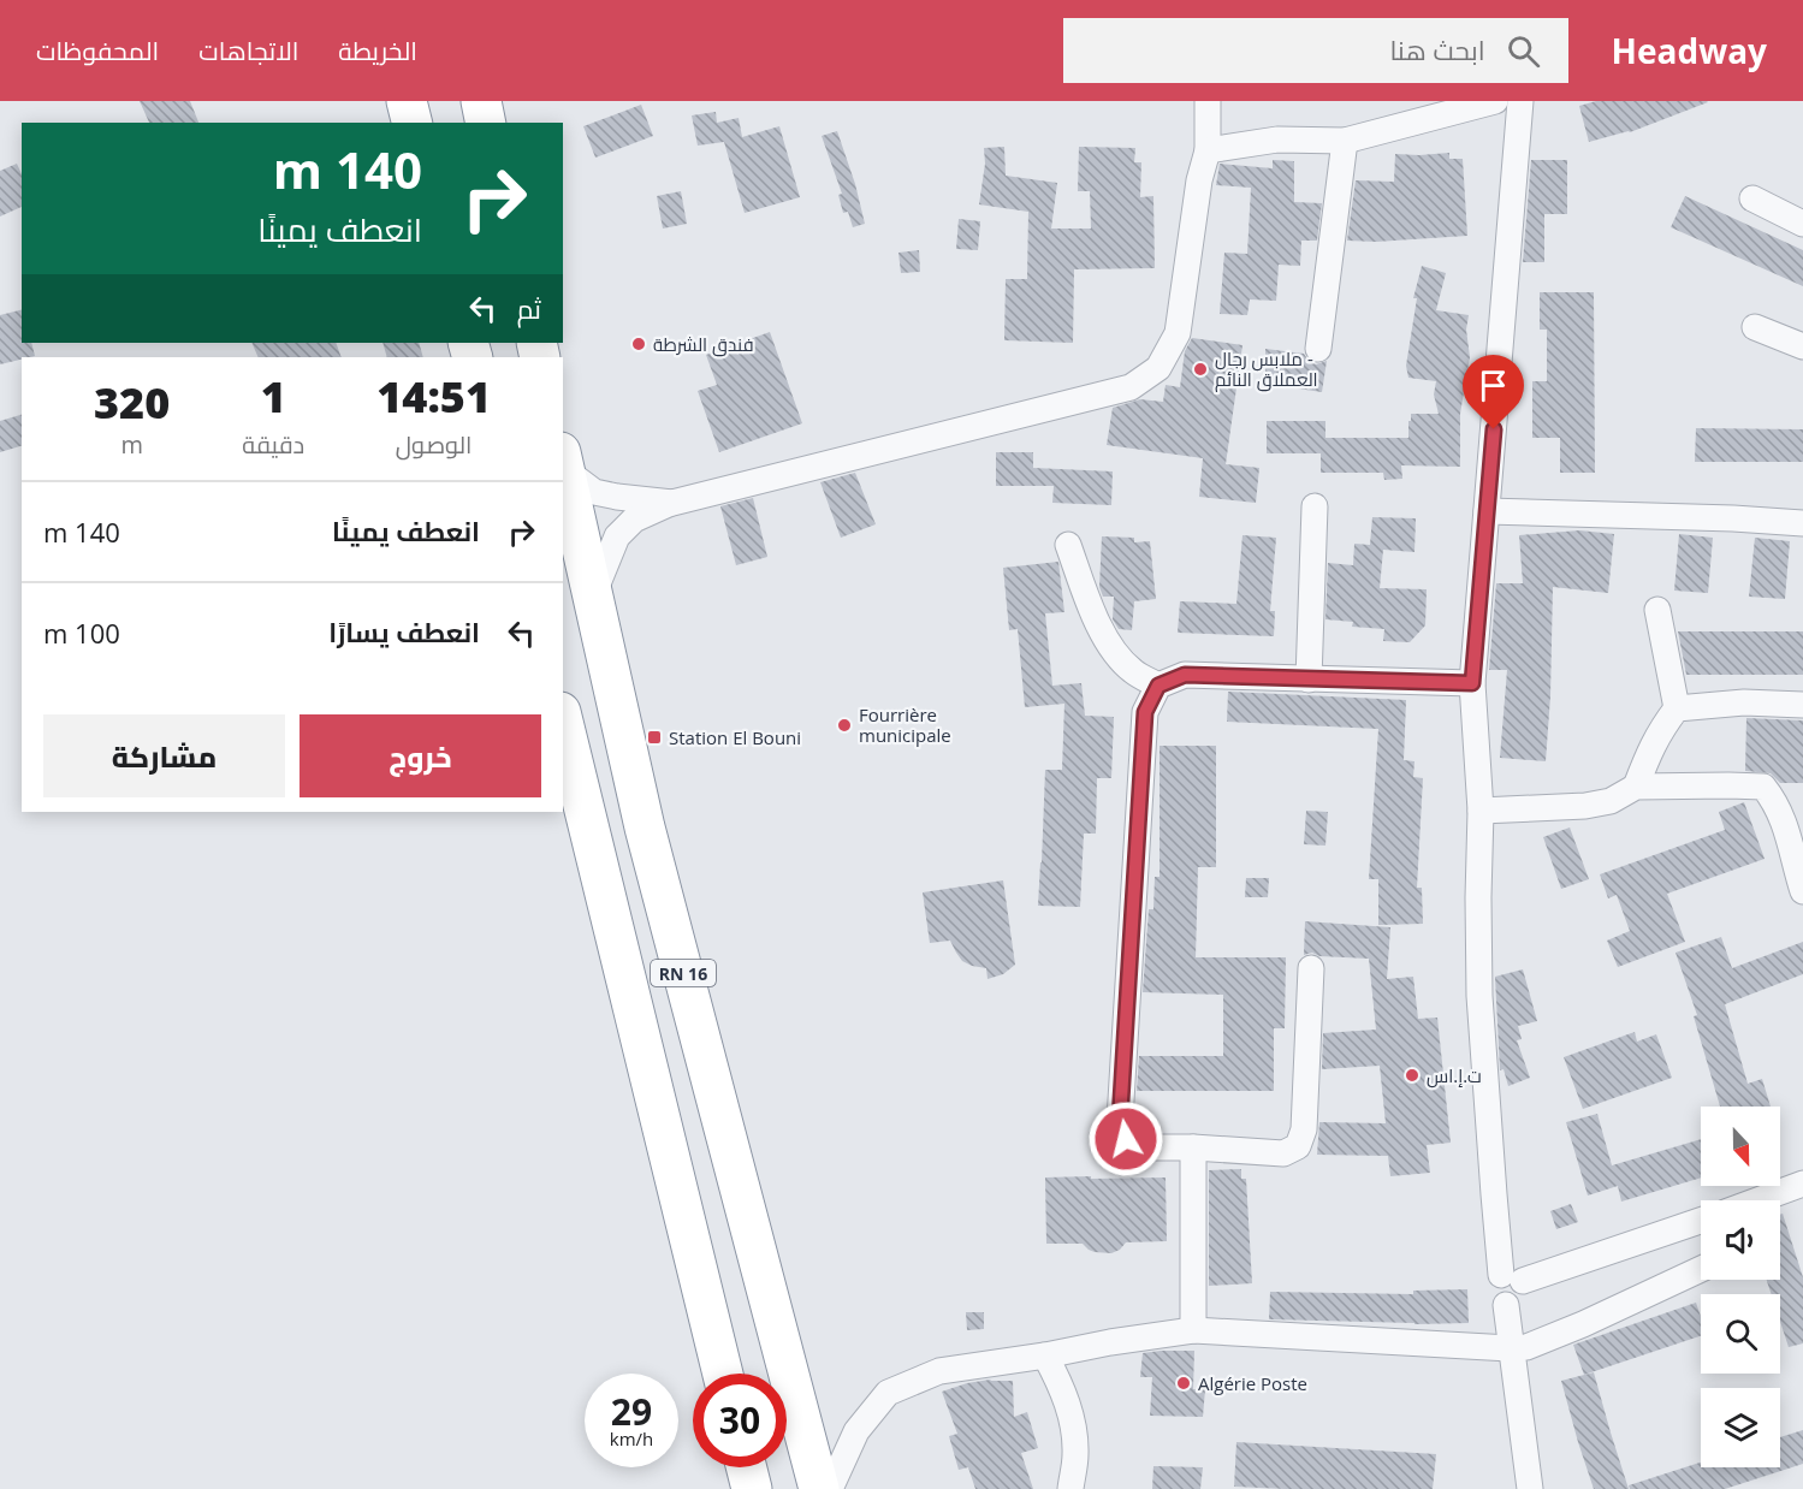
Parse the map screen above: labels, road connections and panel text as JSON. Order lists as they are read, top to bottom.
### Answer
{
  "streets": {
    "highway": ["RN 16"]
  },
  "places": {
    "other": [
      "فندق الشرطة",
      "ملابس رجال - العملاق النائم",
      "Fourrière municipale",
      "ت.إ.اس",
      "Algérie Poste"
    ],
    "transit": ["Station El Bouni"]
  },
  "north": "bottom",
  "page": {
    "header": "Headway",
    "search": "ابحث هنا",
    "nav": ["الخريطة", "الاتجاهات", "المحفوظات"],
    "turn": ["140 m", "انعطف يمينًا"],
    "then": "ثم",
    "eta": [
      "14:51",
      "الوصول",
      "1",
      "دقيقة",
      "320",
      "m"
    ],
    "list": [
      {
        "name": "انعطف يمينًا",
        "value": "140 m"
      },
      {
        "name": "انعطف يسارًا",
        "value": "100 m"
      }
    ],
    "buttons": ["خروج", "مشاركة"],
    "speed": "29 km/h",
    "limit": "30"
  }
}
